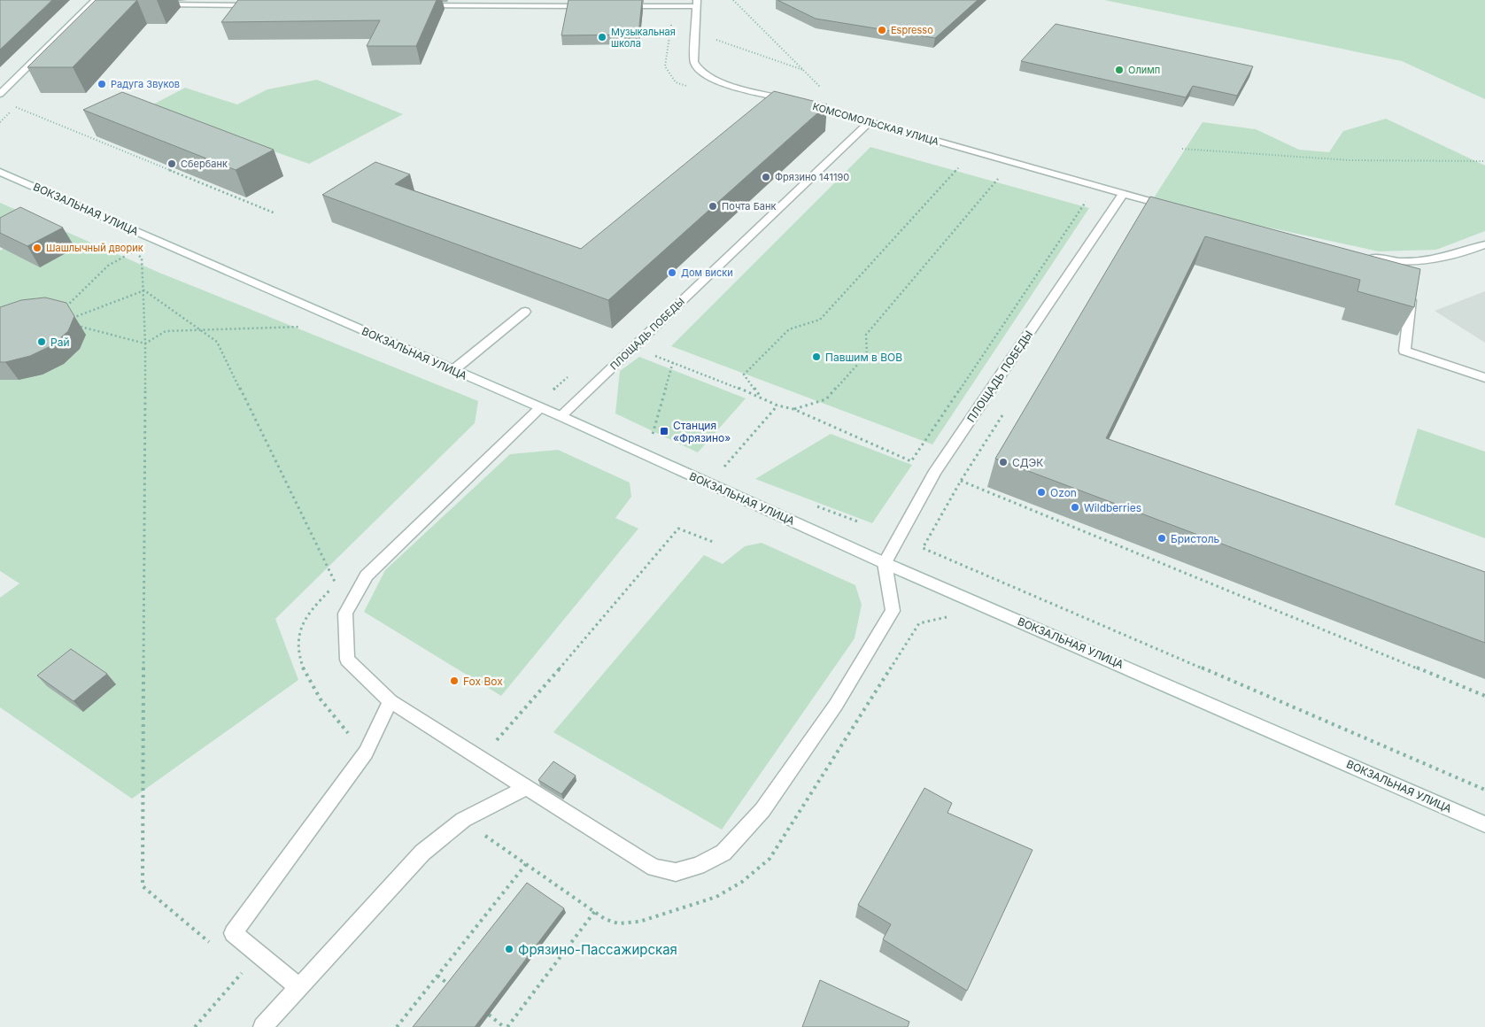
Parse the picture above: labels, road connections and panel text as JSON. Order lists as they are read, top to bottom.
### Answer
{
  "streets": {
    "street": ["КОМСОМОЛЬСКАЯ УЛИЦА", "ВОКЗАЛЬНАЯ УЛИЦА", "ПЛОЩАДЬ ПОБЕДЫ"]
  },
  "crossings": [
    ["КОМСОМОЛЬСКАЯ УЛИЦА", "ПЛОЩАДЬ ПОБЕДЫ"],
    ["ВОКЗАЛЬНАЯ УЛИЦА", "ПЛОЩАДЬ ПОБЕДЫ"]
  ],
  "places": {
    "other": [
      "Espresso",
      "Музыкальная школа",
      "Олимп",
      "Радуга Звуков",
      "Сбербанк",
      "Фрязино 141190",
      "Почта Банк",
      "Шашлычный дворик",
      "Дом виски",
      "Рай",
      "Павшим в ВОВ",
      "СДЭК",
      "Ozon",
      "Wildberries",
      "Бристоль",
      "Fox Box",
      "Фрязино-Пассажирская"
    ],
    "transit": ["Станция «Фрязино»"]
  }
}
